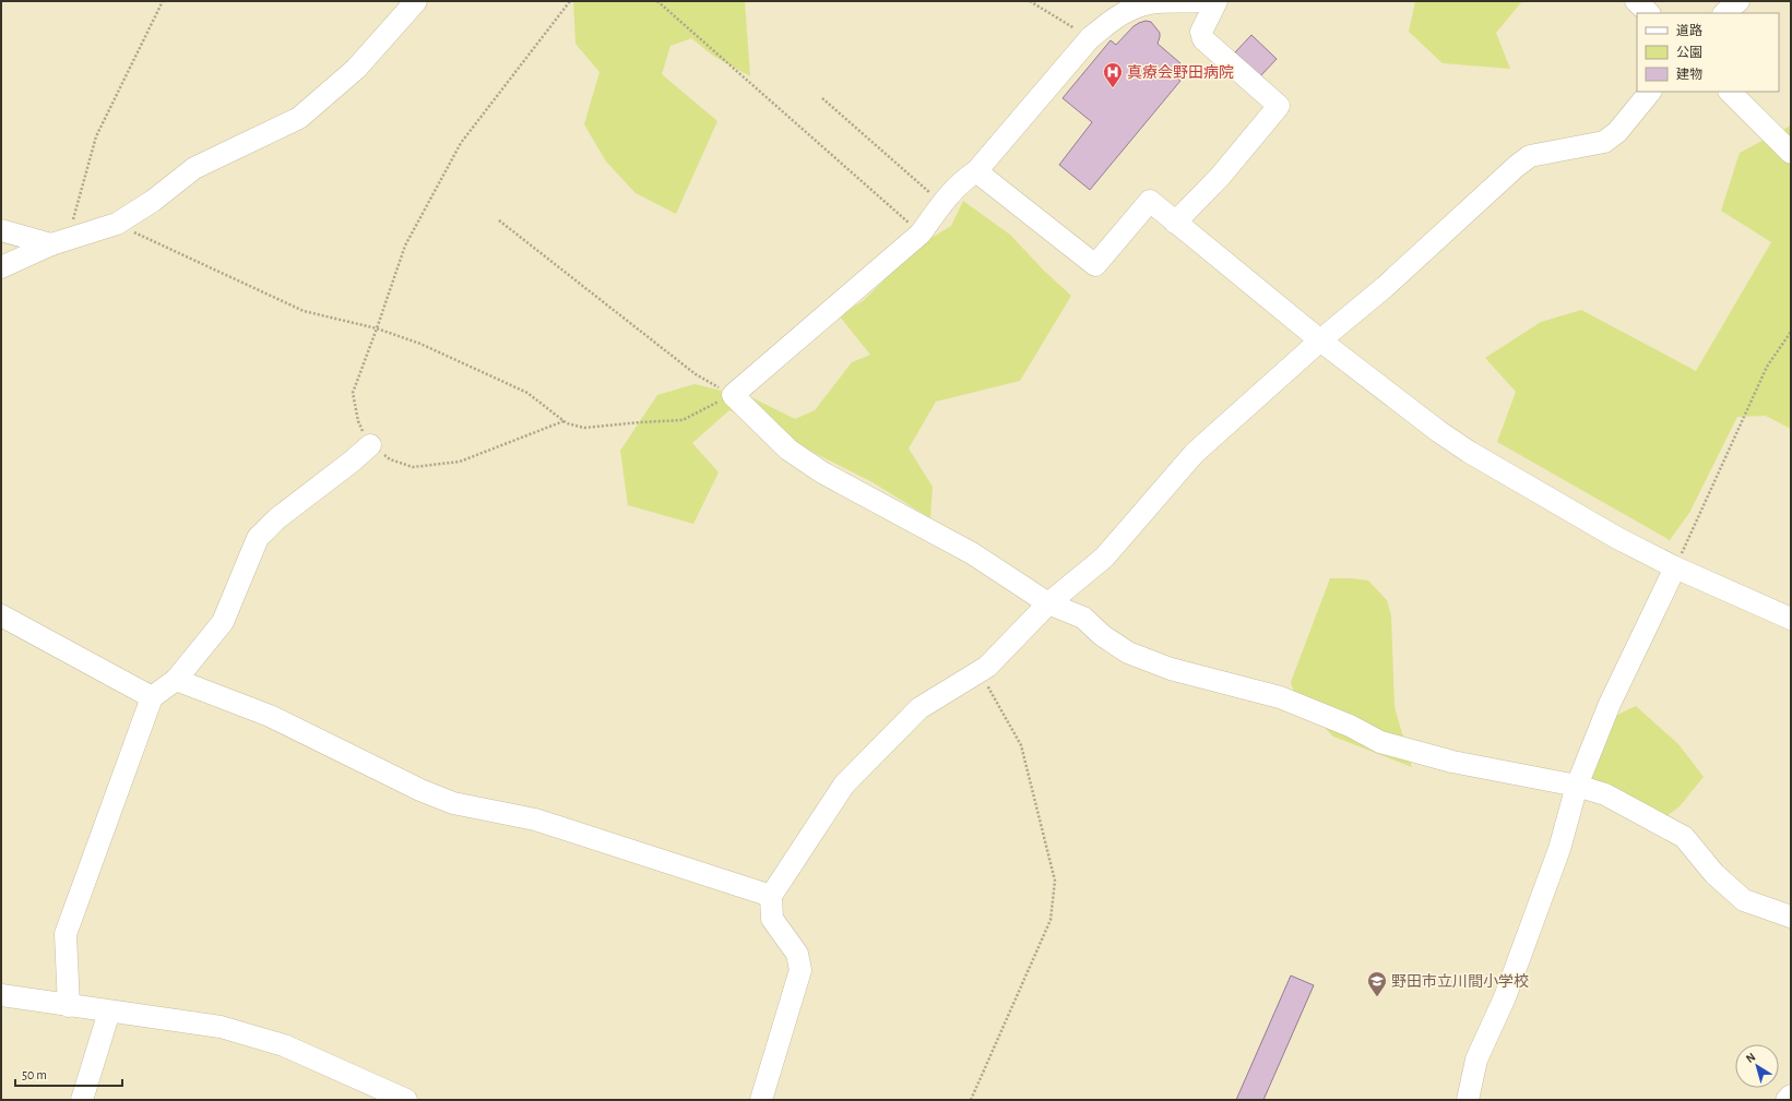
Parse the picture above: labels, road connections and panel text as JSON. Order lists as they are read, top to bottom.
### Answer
{
  "places": {
    "hospital": ["真療会野田病院"],
    "school or university": ["野田市立川間小学校"]
  },
  "legend": ["道路", "公園", "建物"],
  "scale_bar": "50 m",
  "north": "top left"
}
